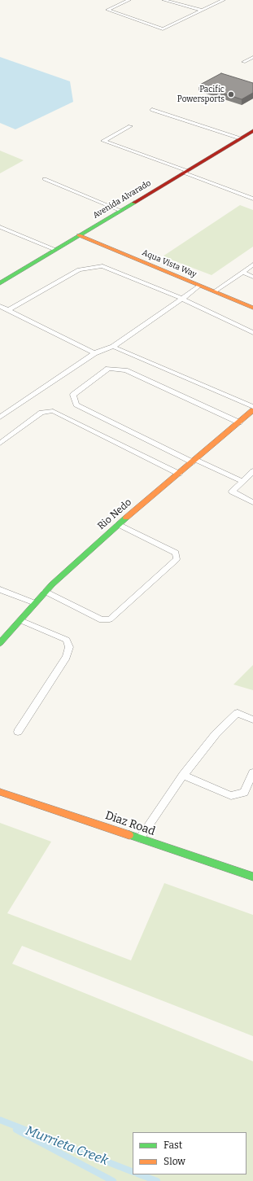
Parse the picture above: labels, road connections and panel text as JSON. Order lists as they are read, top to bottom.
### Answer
{
  "streets": {
    "street": [
      "Avenida Alvarado",
      "Aqua Vista Way",
      "Rio Nedo",
      "Diaz Road"
    ]
  },
  "crossings": [
    ["Avenida Alvarado", "Aqua Vista Way"]
  ],
  "water": ["Murrieta Creek"],
  "places": ["Pacific Powersports"],
  "legend": ["Fast", "Slow"]
}
